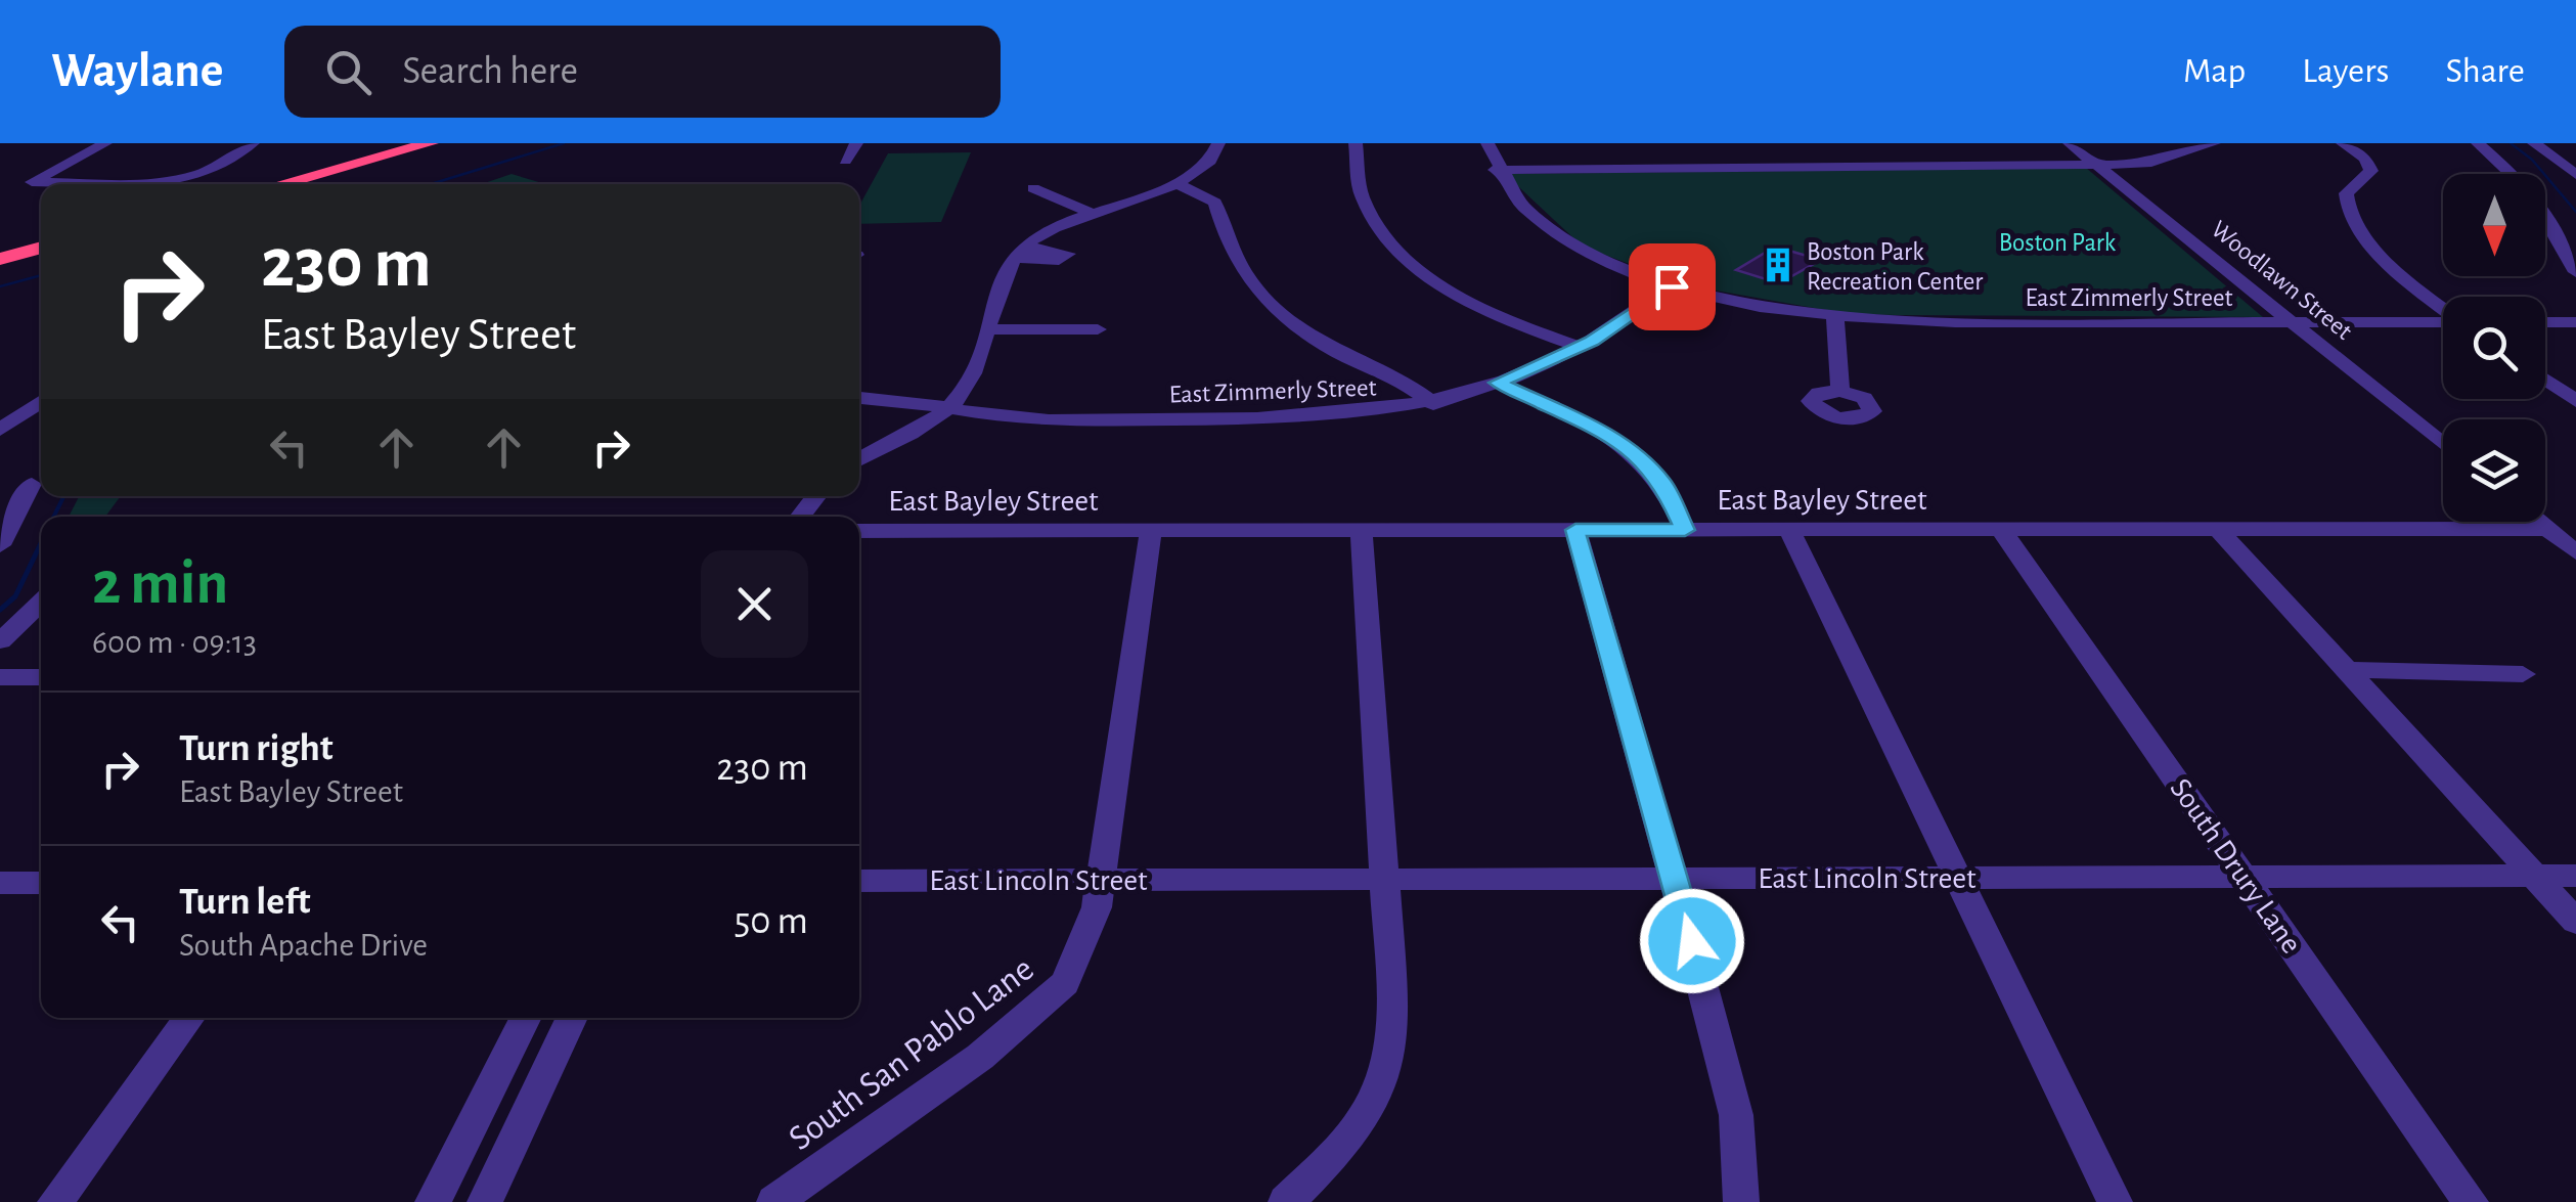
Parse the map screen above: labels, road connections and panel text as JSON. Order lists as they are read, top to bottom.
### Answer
{
  "streets": {
    "street": [
      "Woodlawn Street",
      "East Zimmerly Street",
      "East Bayley Street",
      "South Drury Lane",
      "East Lincoln Street",
      "South San Pablo Lane"
    ]
  },
  "crossings": [
    ["Woodlawn Street", "East Zimmerly Street"],
    ["East Bayley Street", "South Drury Lane"],
    ["East Bayley Street", "South San Pablo Lane"],
    ["South Drury Lane", "East Lincoln Street"],
    ["East Lincoln Street", "South San Pablo Lane"]
  ],
  "parks": ["Boston Park"],
  "places": {
    "building": ["Boston Park Recreation Center"]
  },
  "north": "bottom",
  "page": {
    "header": "Waylane",
    "search": "Search here",
    "nav": ["Map", "Layers", "Share"],
    "turn": ["230 m", "East Bayley Street"],
    "heading": ["2 min", "600 m · 09:13"],
    "list": [
      {
        "name": "Turn right",
        "note": "East Bayley Street",
        "value": "230 m"
      },
      {
        "name": "Turn left",
        "note": "South Apache Drive",
        "value": "50 m"
      }
    ]
  }
}
